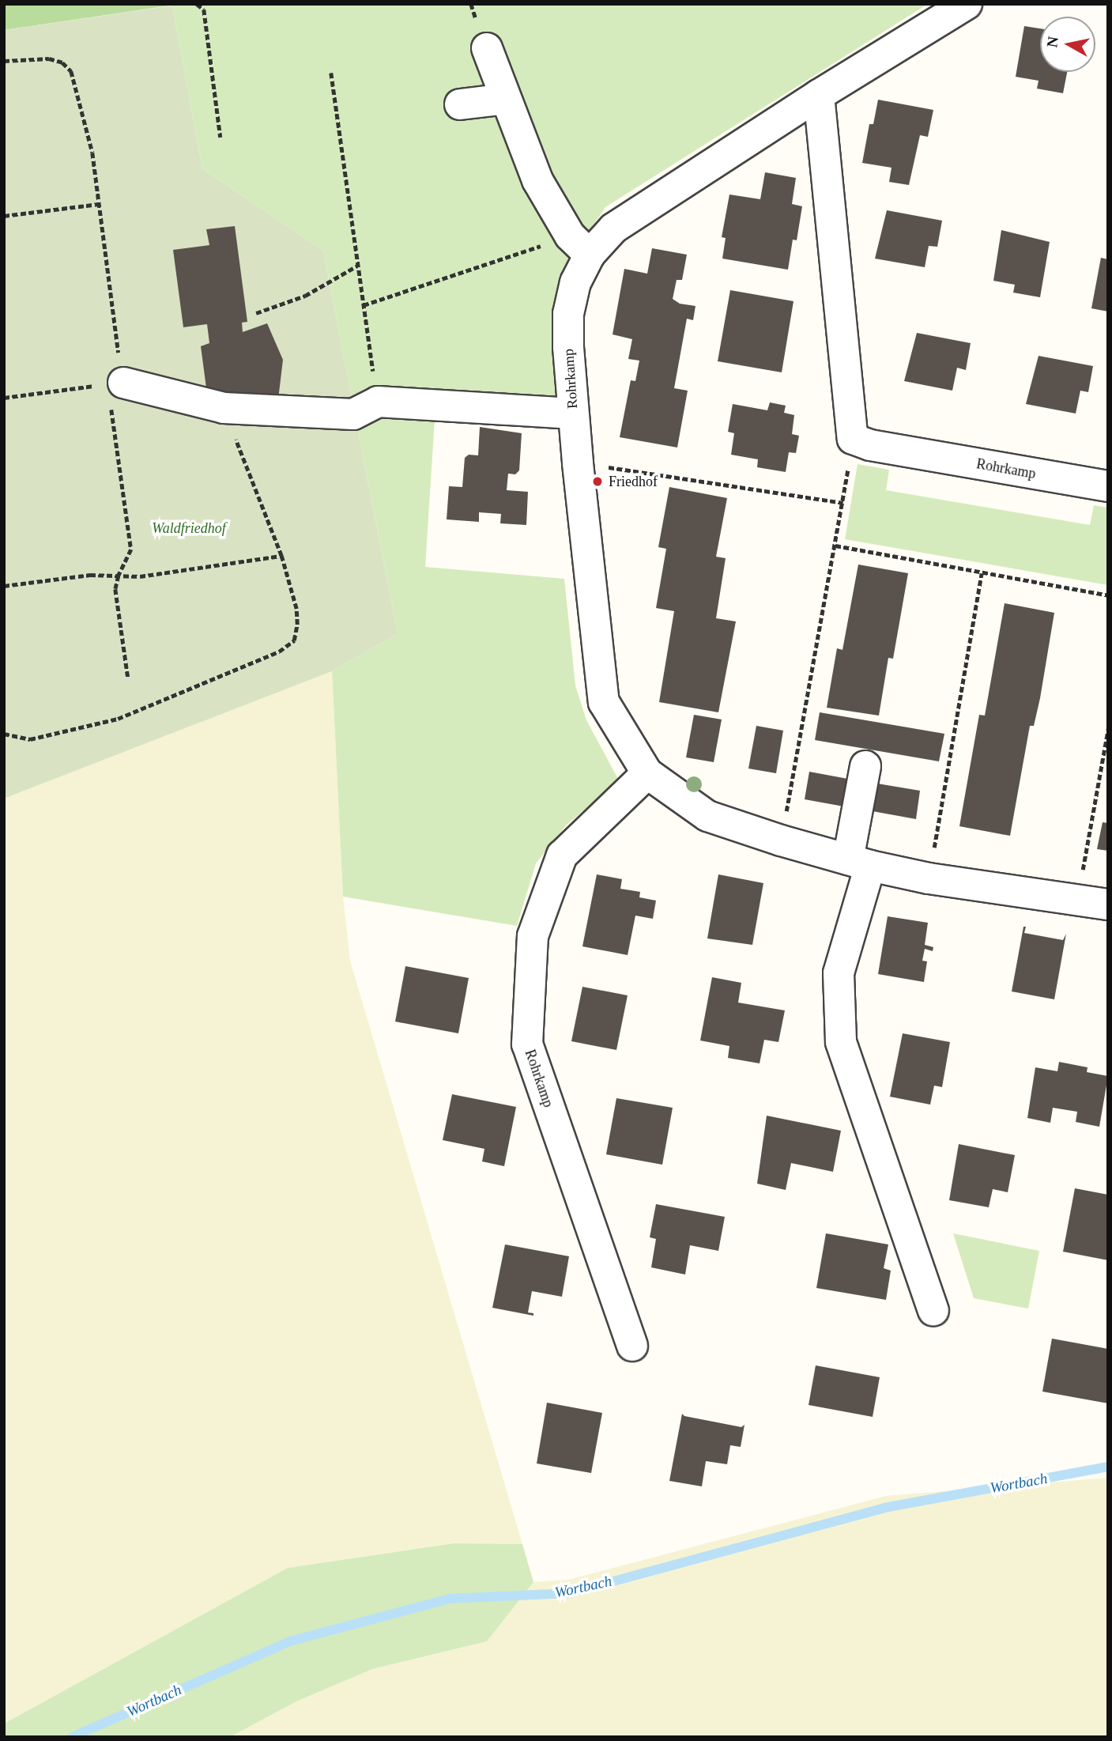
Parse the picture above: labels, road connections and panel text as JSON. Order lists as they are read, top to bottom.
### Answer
{
  "streets": {
    "street": ["Rohrkamp"]
  },
  "water": ["Wortbach"],
  "parks": ["Waldfriedhof"],
  "places": ["Friedhof"],
  "north": "left"
}
